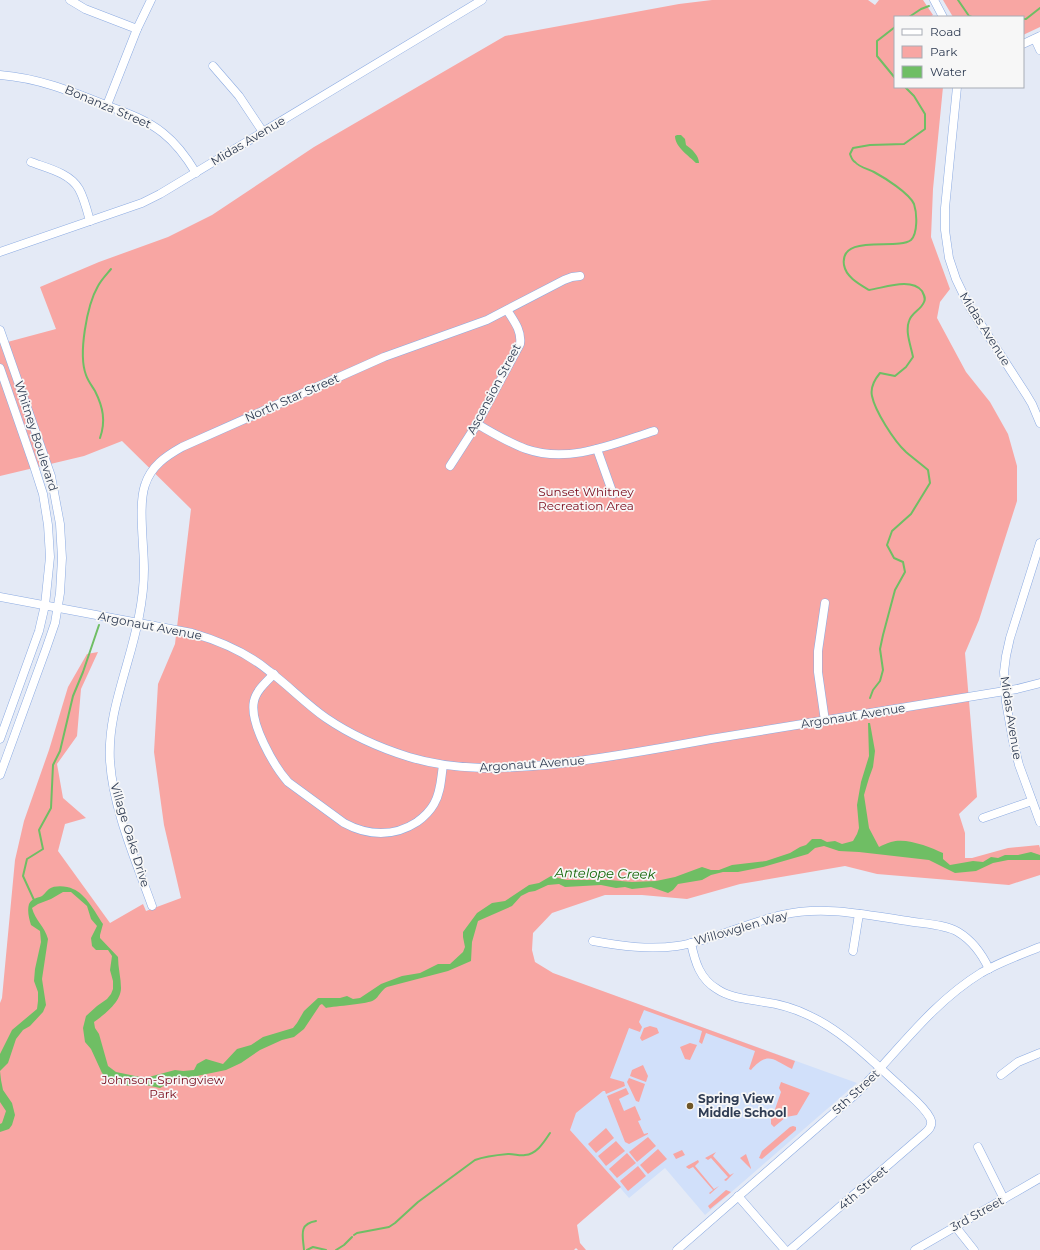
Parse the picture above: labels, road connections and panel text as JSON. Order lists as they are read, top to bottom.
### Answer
{
  "streets": {
    "street": [
      "Bonanza Street",
      "Midas Avenue",
      "Ascension Street",
      "North Star Street",
      "Whitney Boulevard",
      "Argonaut Avenue",
      "Village Oaks Drive",
      "Willowglen Way",
      "5th Street",
      "4th Street",
      "3rd Street"
    ]
  },
  "crossings": [
    ["Bonanza Street", "Midas Avenue"],
    ["Midas Avenue", "Argonaut Avenue"],
    ["Ascension Street", "North Star Street"],
    ["North Star Street", "Argonaut Avenue"],
    ["North Star Street", "Village Oaks Drive"],
    ["Whitney Boulevard", "Argonaut Avenue"],
    ["Argonaut Avenue", "Village Oaks Drive"],
    ["Willowglen Way", "5th Street"],
    ["5th Street", "4th Street"]
  ],
  "water": ["Antelope Creek"],
  "parks": ["Sunset Whitney Recreation Area", "Johnson-Springview Park"],
  "places": ["Spring View Middle School"],
  "legend": ["Road", "Park", "Water"]
}
